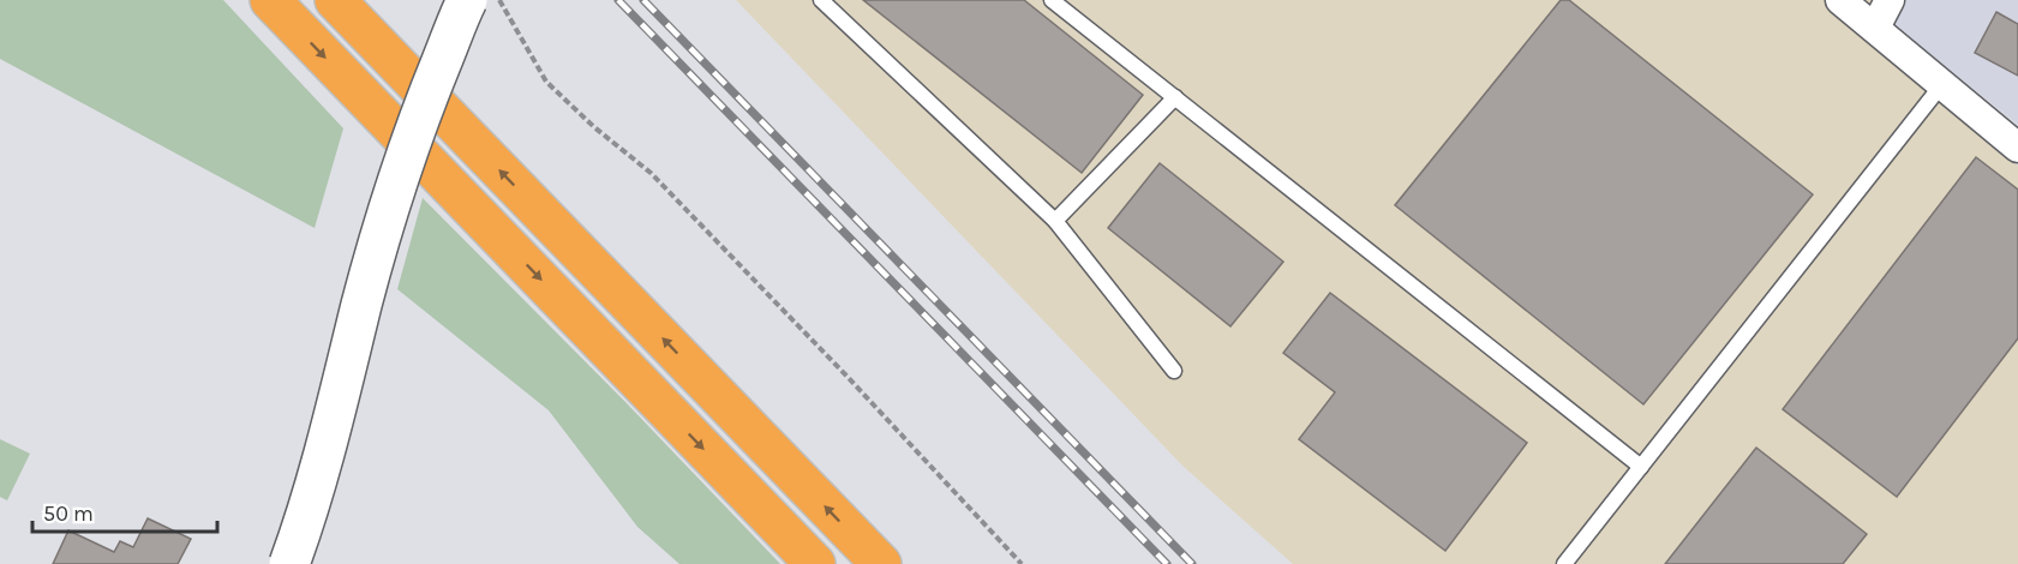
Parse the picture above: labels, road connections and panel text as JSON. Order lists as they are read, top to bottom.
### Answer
{
  "scale_bar": "50 m"
}
